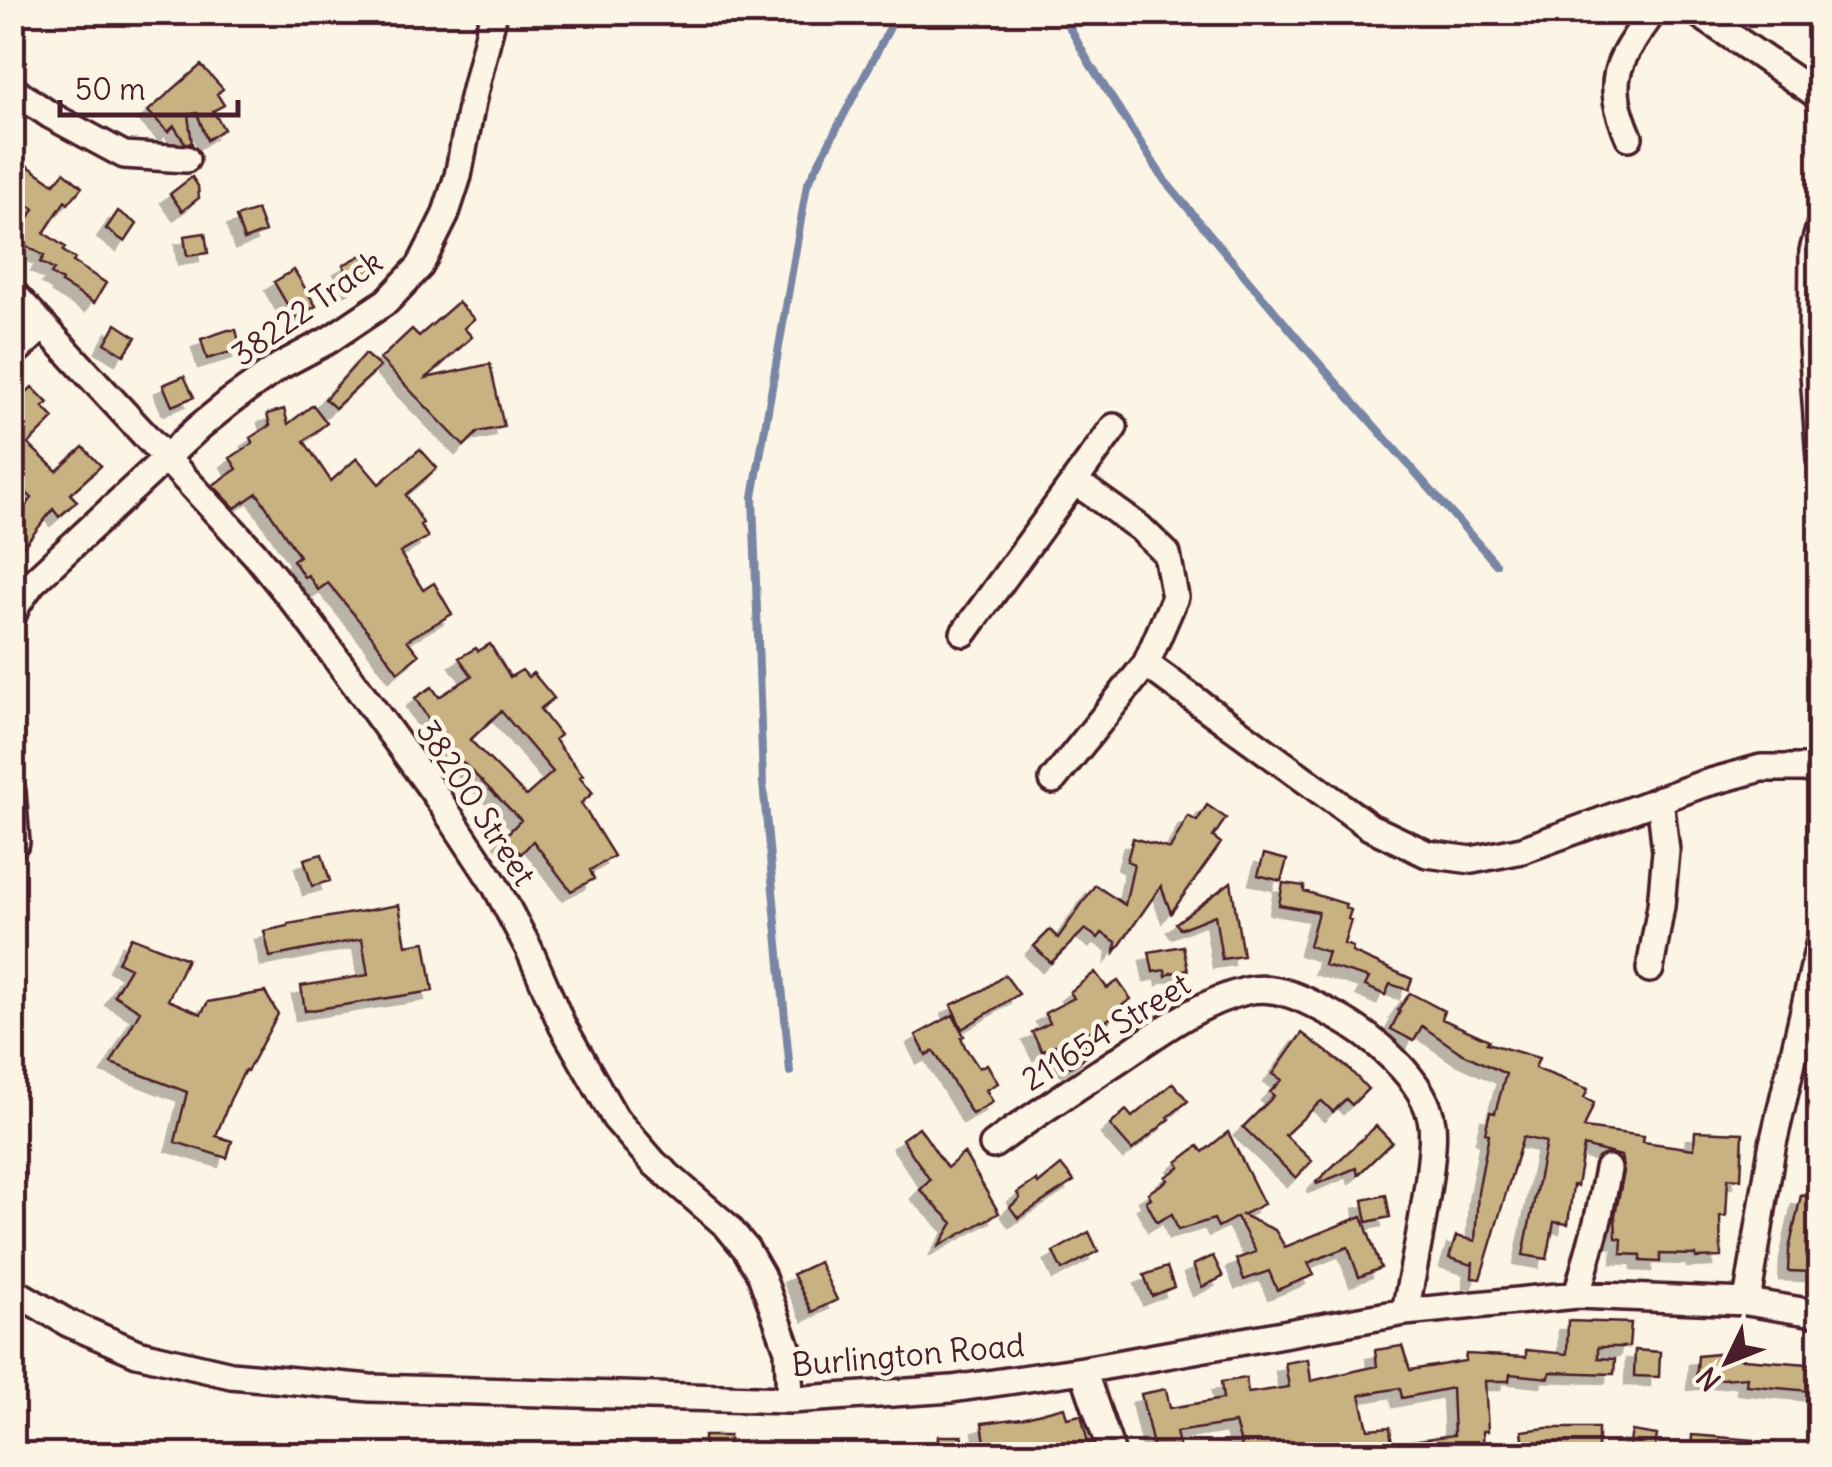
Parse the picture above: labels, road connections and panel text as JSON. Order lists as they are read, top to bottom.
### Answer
{
  "streets": {
    "street": [
      "38222 Track",
      "38200 Street",
      "211654 Street",
      "Burlington Road"
    ]
  },
  "crossings": [
    ["38222 Track", "38200 Street"],
    ["38200 Street", "Burlington Road"],
    ["211654 Street", "Burlington Road"]
  ],
  "scale_bar": "50 m",
  "north": "bottom left"
}
